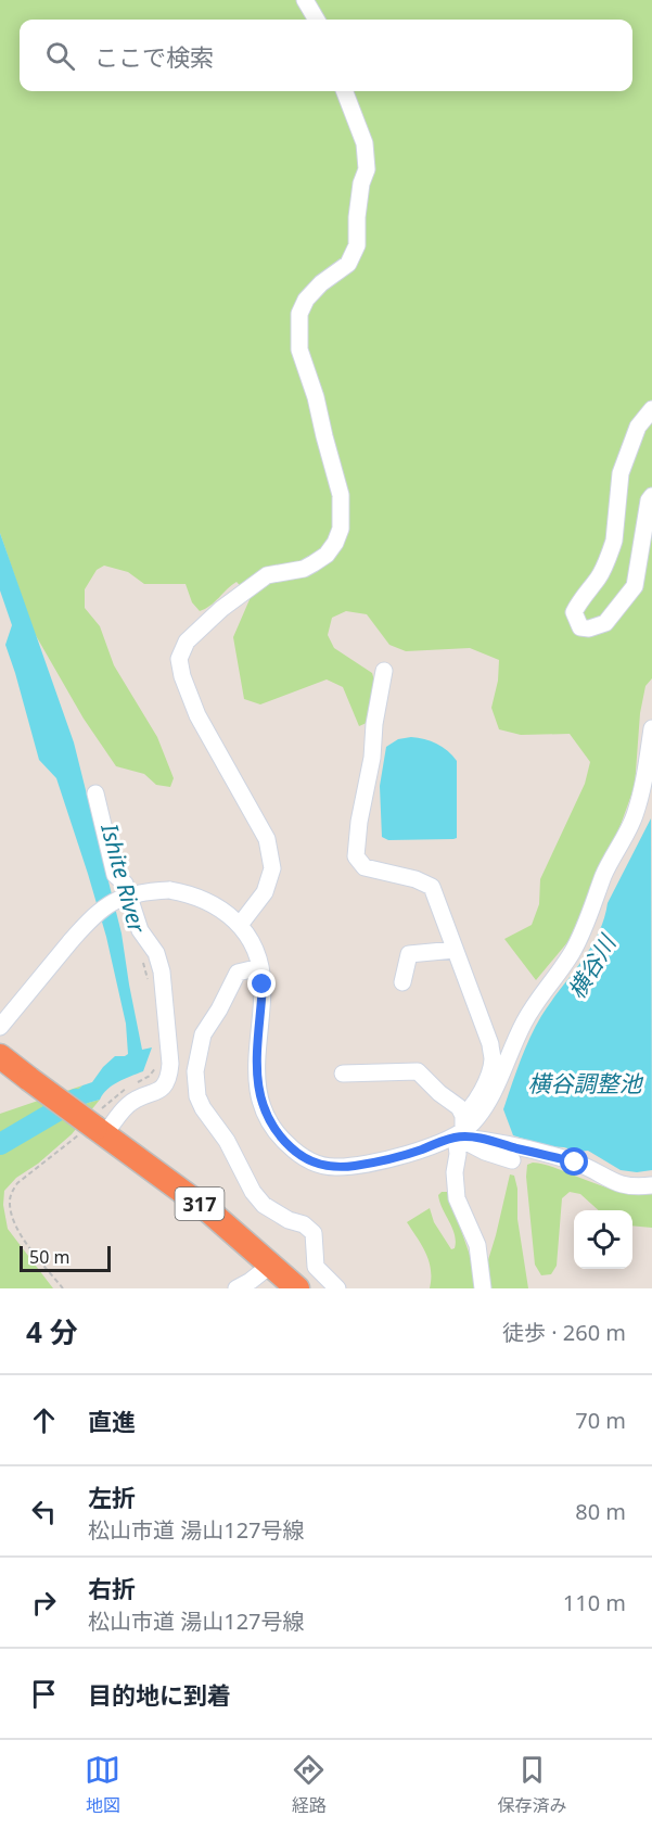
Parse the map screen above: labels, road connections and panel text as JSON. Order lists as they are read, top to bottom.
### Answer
{
  "streets": {
    "highway": ["317"]
  },
  "water": ["Ishite River", "横谷川", "横谷調整池"],
  "scale_bar": "50 m",
  "page": {
    "search": "ここで検索",
    "scale": "50 m",
    "heading": ["4 分", "徒歩 · 260 m"],
    "list": [
      ["直進", "70 m"],
      ["左折", "松山市道 湯山127号線", "80 m"],
      ["右折", "松山市道 湯山127号線", "110 m"],
      "目的地に到着"
    ],
    "nav": ["地図", "経路", "保存済み"]
  }
}
